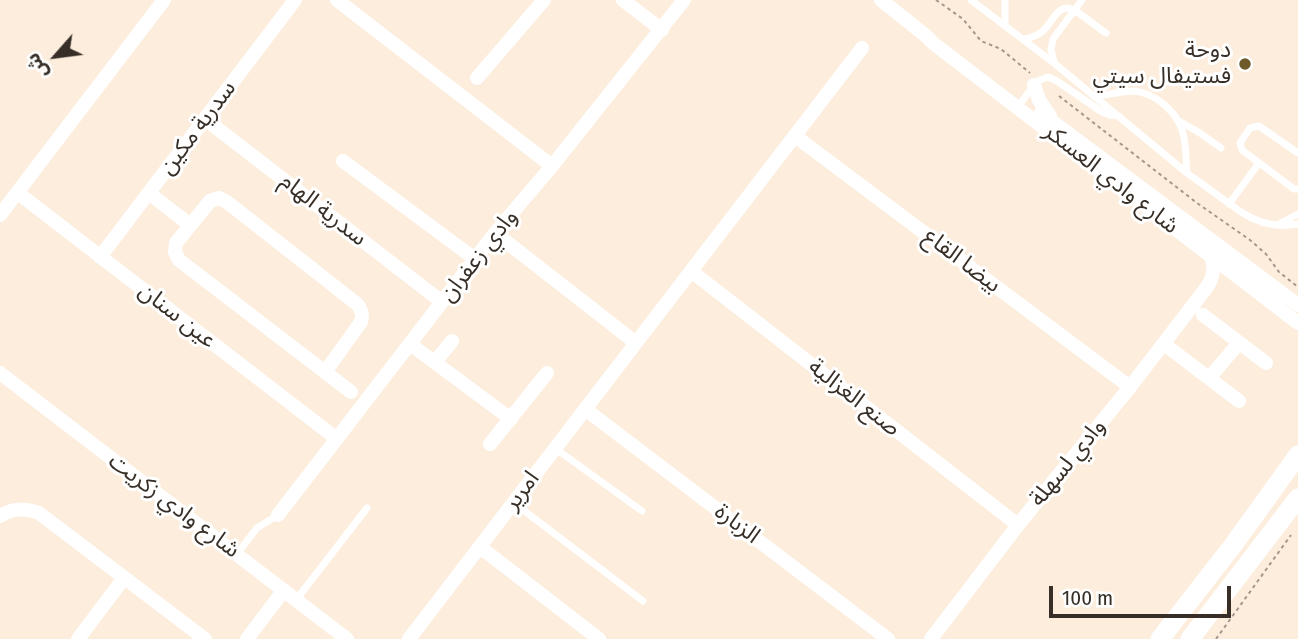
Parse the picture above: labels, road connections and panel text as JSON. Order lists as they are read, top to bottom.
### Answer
{
  "streets": {
    "street": [
      "سدرية مكين",
      "شارع وادي العسكر",
      "سدرية الهام",
      "وادي زعفران",
      "بيضا القاع",
      "عين سنان",
      "صنع الغزالية",
      "وادي لسهلة",
      "امرير",
      "شارع وادي زكريت",
      "الزبارة"
    ]
  },
  "crossings": [
    ["سدرية مكين", "سدرية الهام"],
    ["سدرية مكين", "عين سنان"],
    ["شارع وادي العسكر", "وادي لسهلة"],
    ["سدرية الهام", "وادي زعفران"],
    ["وادي زعفران", "عين سنان"],
    ["بيضا القاع", "وادي لسهلة"],
    ["بيضا القاع", "امرير"],
    ["صنع الغزالية", "وادي لسهلة"],
    ["صنع الغزالية", "امرير"],
    ["امرير", "الزبارة"]
  ],
  "places": ["دوحة فستيفال سيتي"],
  "scale_bar": "100 m",
  "north": "bottom left"
}
